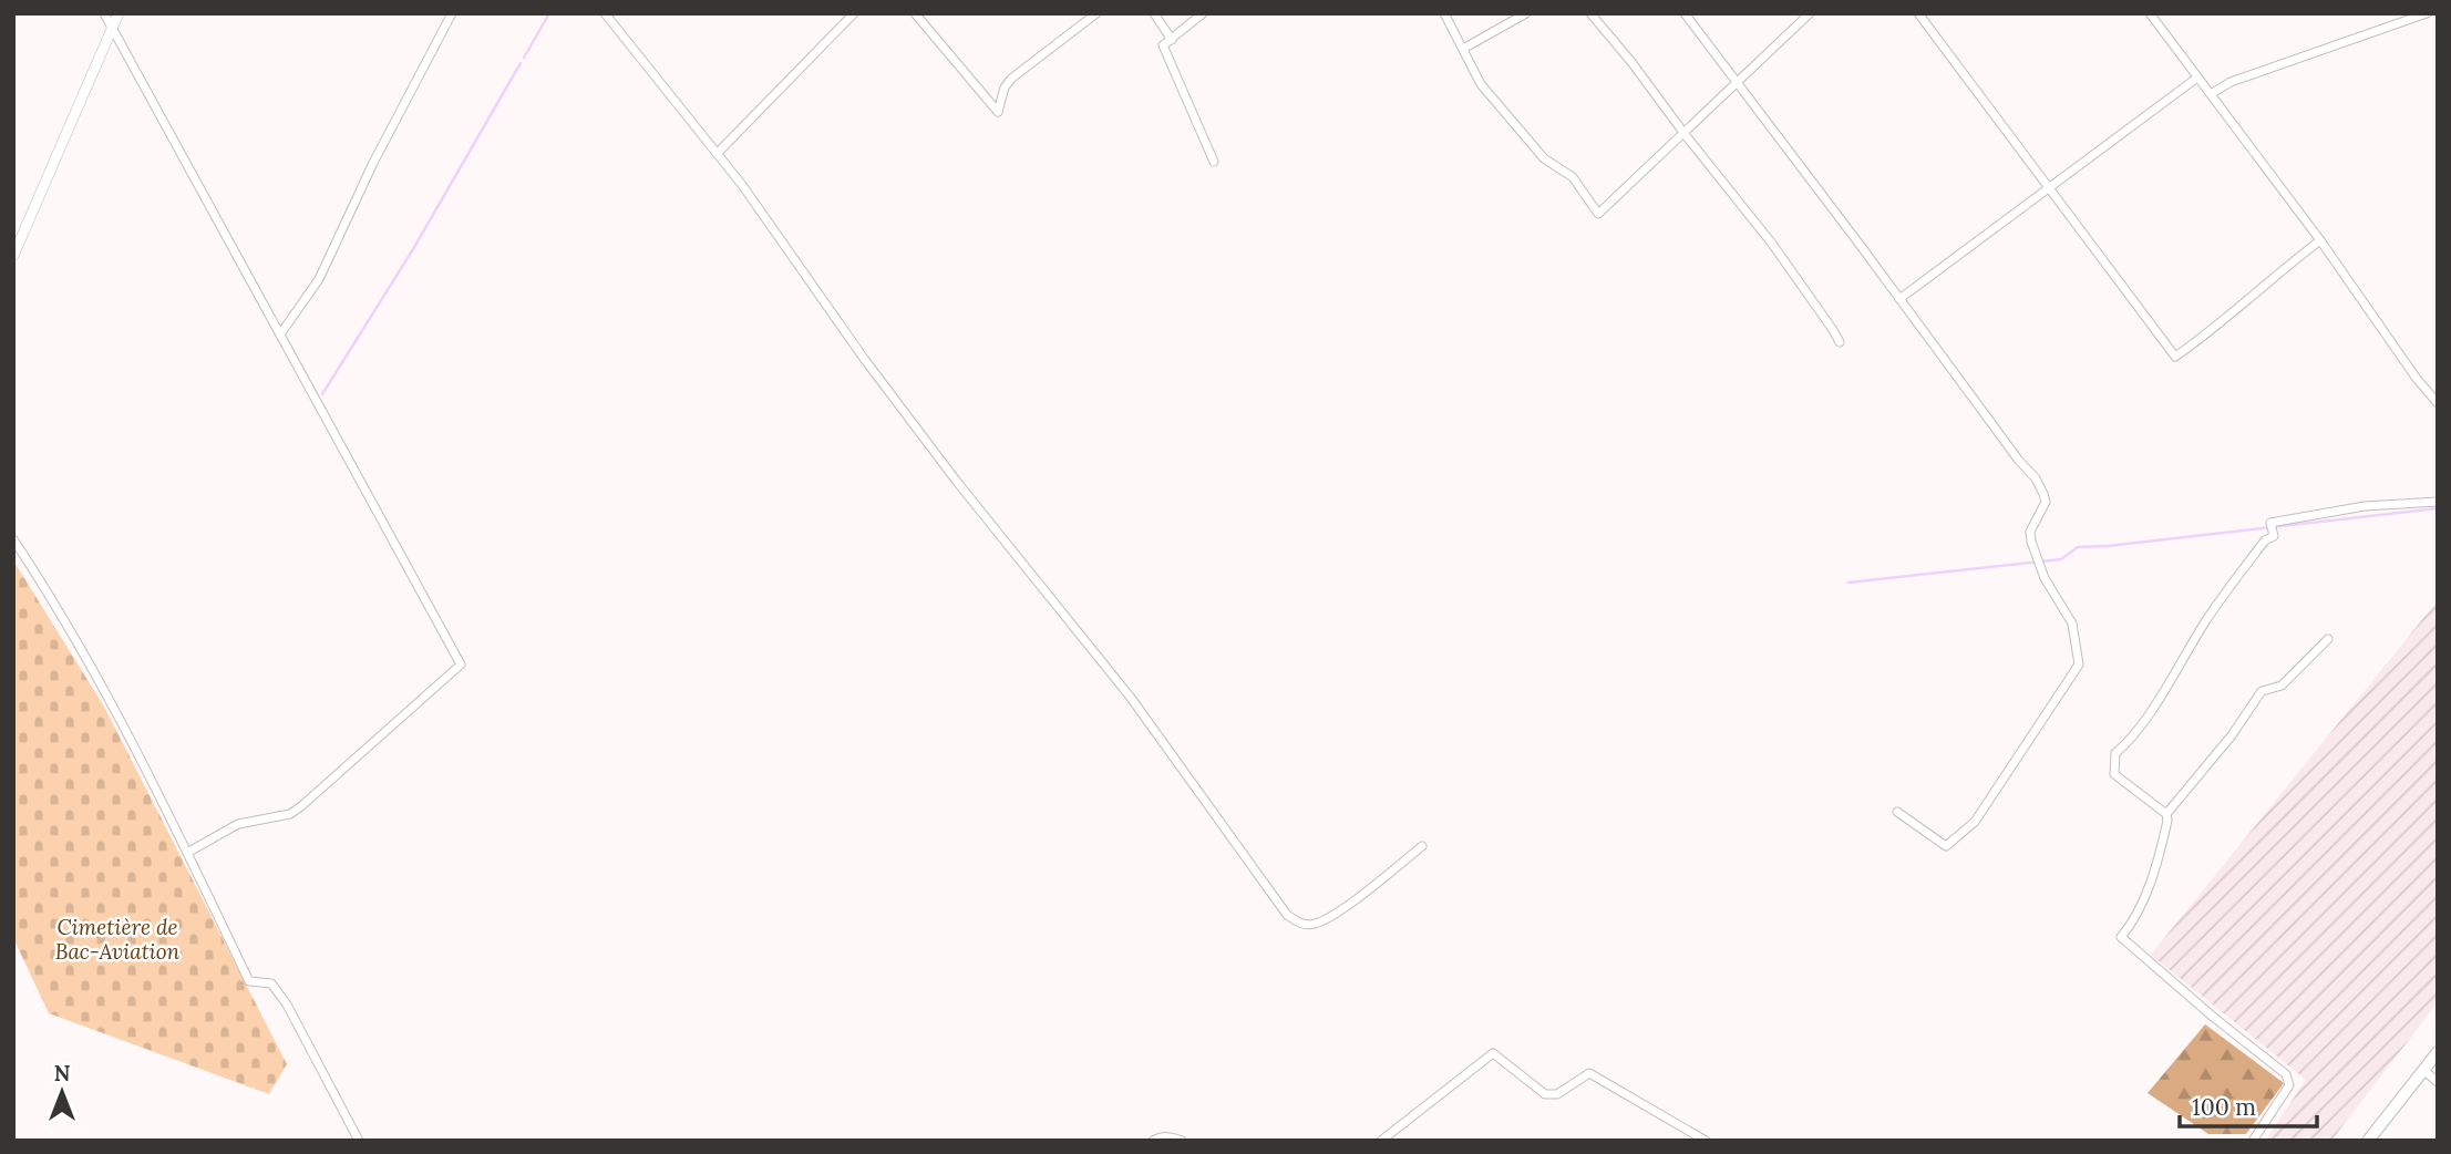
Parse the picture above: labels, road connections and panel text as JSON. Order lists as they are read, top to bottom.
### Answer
{
  "parks": ["Cimetière de Bac-Aviation"],
  "scale_bar": "100 m",
  "north": "top"
}
